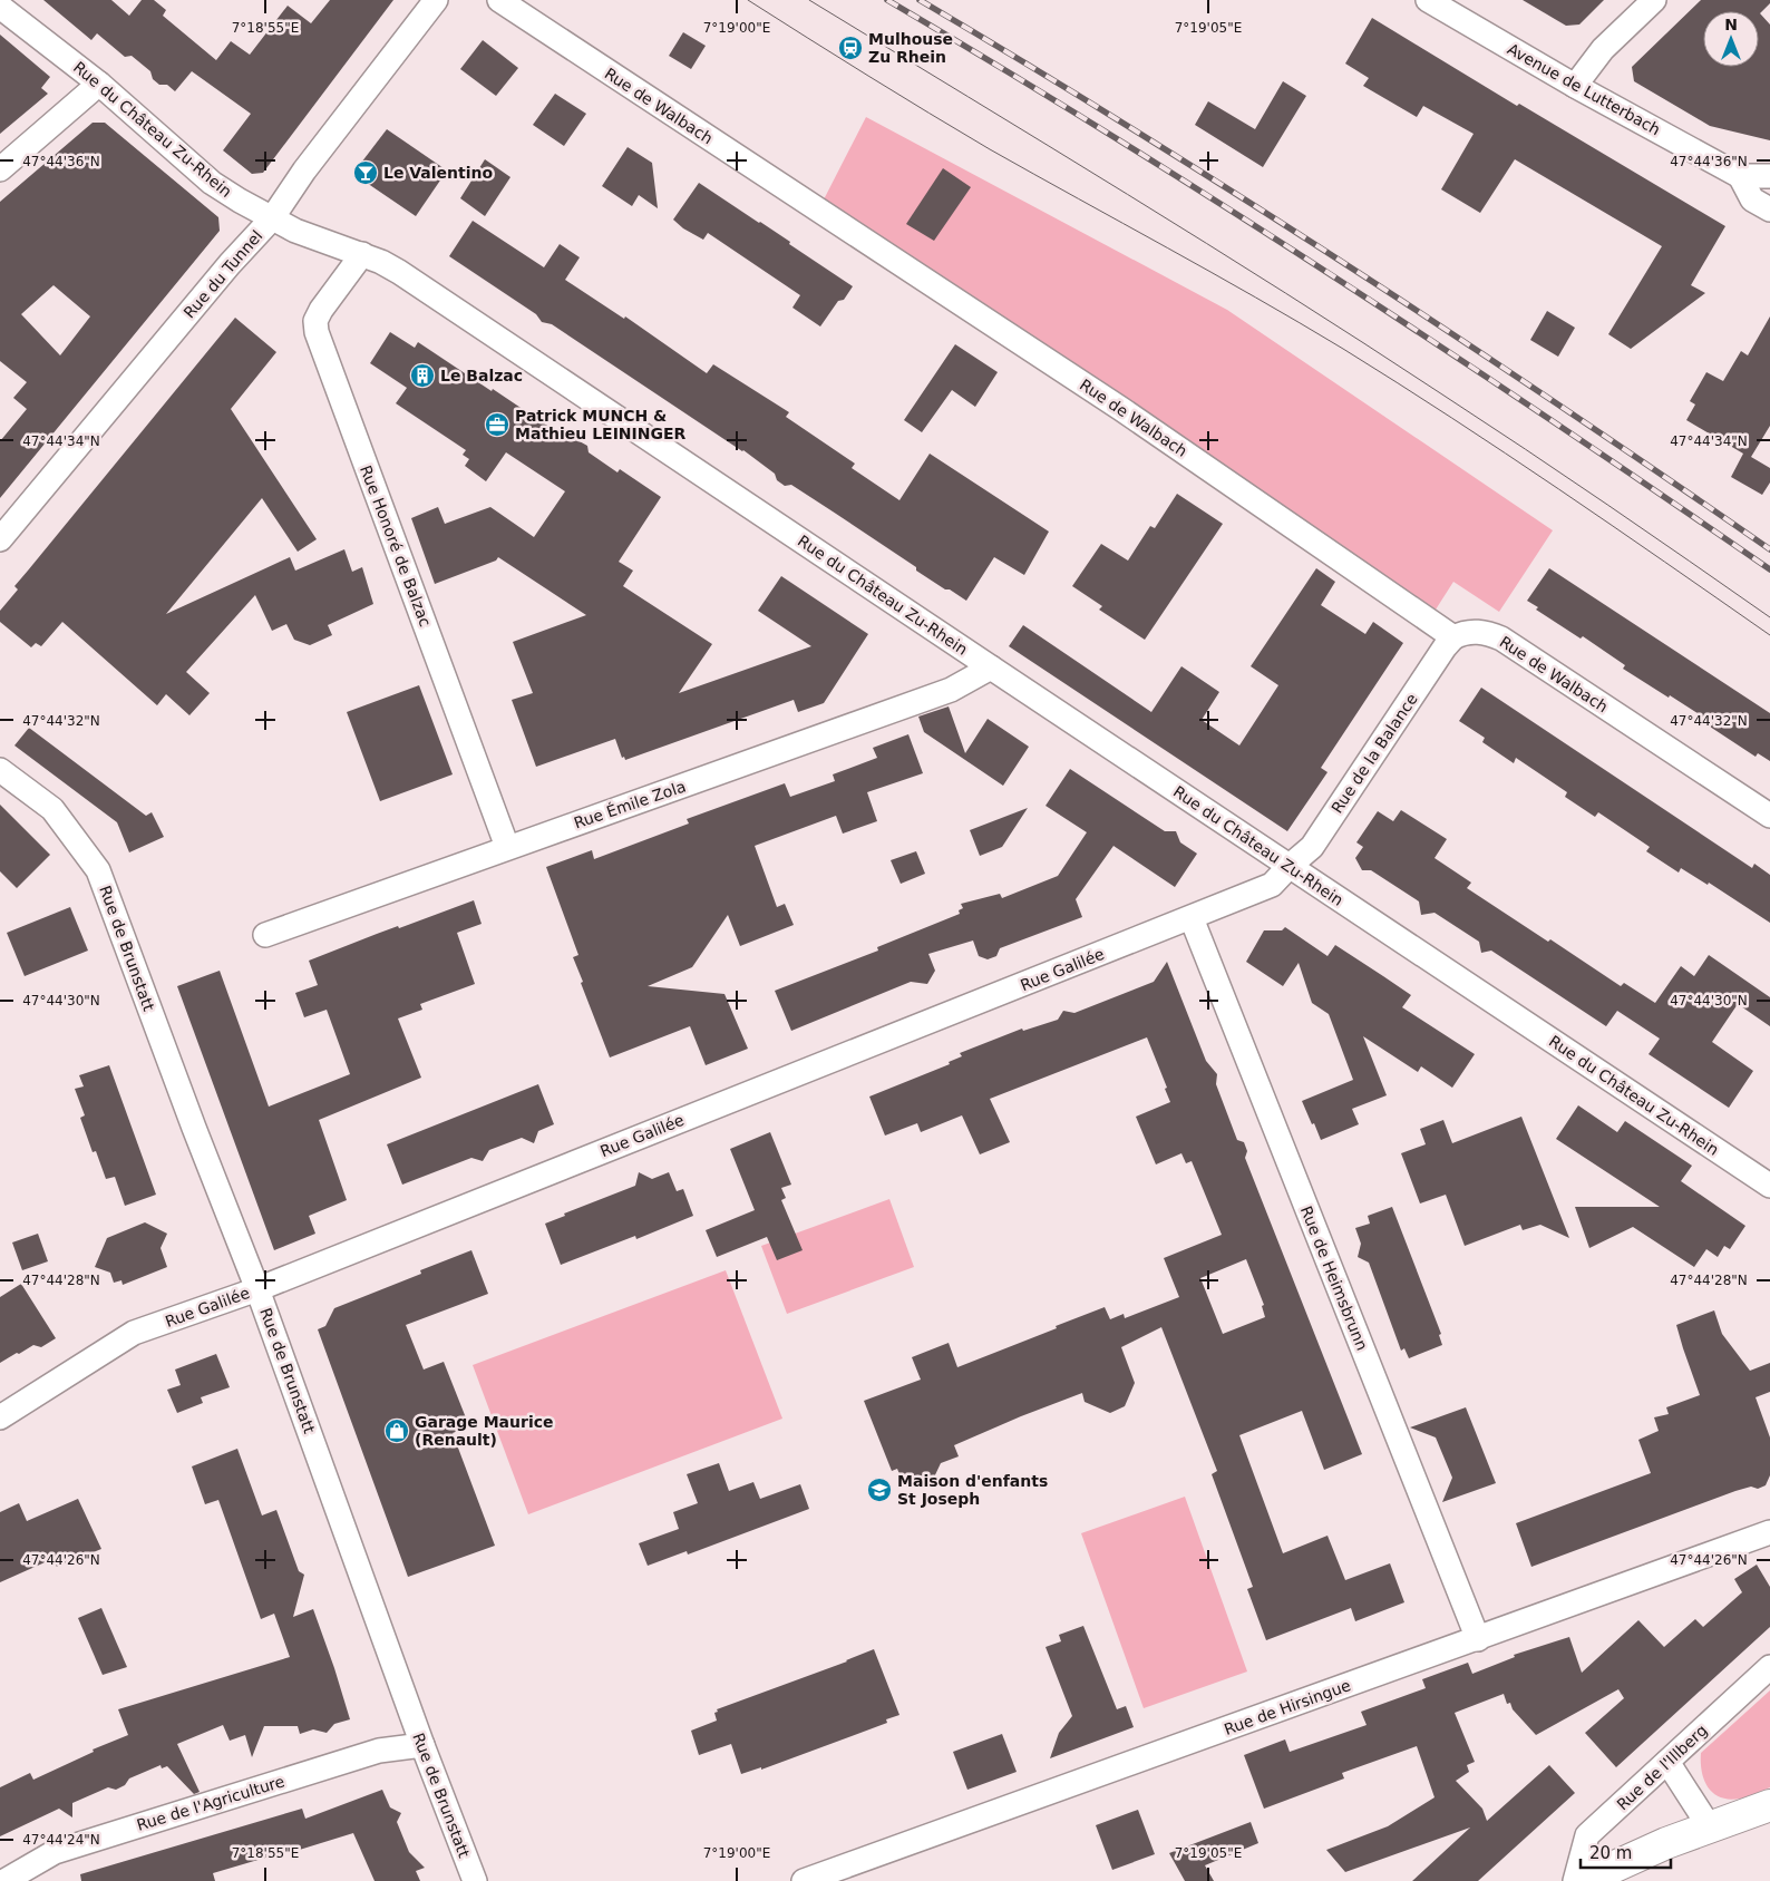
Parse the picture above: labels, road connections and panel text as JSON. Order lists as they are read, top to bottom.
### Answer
{
  "streets": {
    "street": [
      "Avenue de Lutterbach",
      "Rue de Walbach",
      "Rue du Château Zu-Rhein",
      "Rue du Tunnel",
      "Rue Honoré de Balzac",
      "Rue de la Balance",
      "Rue Émile Zola",
      "Rue de Brunstatt",
      "Rue Galilée",
      "Rue de Heimsbrunn",
      "Rue de Hirsingue",
      "Rue de l'Illberg",
      "Rue de l'Agriculture"
    ]
  },
  "crossings": [
    ["Rue de Walbach", "Rue de la Balance"],
    ["Rue du Château Zu-Rhein", "Rue du Tunnel"],
    ["Rue du Château Zu-Rhein", "Rue Honoré de Balzac"],
    ["Rue du Château Zu-Rhein", "Rue de la Balance"],
    ["Rue du Château Zu-Rhein", "Rue Émile Zola"],
    ["Rue du Château Zu-Rhein", "Rue Galilée"],
    ["Rue Honoré de Balzac", "Rue Émile Zola"],
    ["Rue de la Balance", "Rue Galilée"],
    ["Rue de Brunstatt", "Rue Galilée"],
    ["Rue de Brunstatt", "Rue de l'Agriculture"],
    ["Rue Galilée", "Rue de Heimsbrunn"],
    ["Rue de Heimsbrunn", "Rue de Hirsingue"]
  ],
  "places": {
    "station": ["Mulhouse Zu Rhein"],
    "bar": ["Le Valentino"],
    "building": ["Le Balzac"],
    "office": ["Patrick MUNCH & Mathieu LEININGER"],
    "shop": ["Garage Maurice (Renault)"],
    "school or university": ["Maison d'enfants St Joseph"]
  },
  "scale_bar": "20 m",
  "north": "top",
  "coordinates": [
    "7°18'55\"E",
    "7°19'00\"E",
    "7°19'05\"E",
    "47°44'36\"N",
    "47°44'34\"N",
    "47°44'32\"N",
    "47°44'30\"N",
    "47°44'28\"N",
    "47°44'26\"N",
    "47°44'24\"N"
  ]
}
